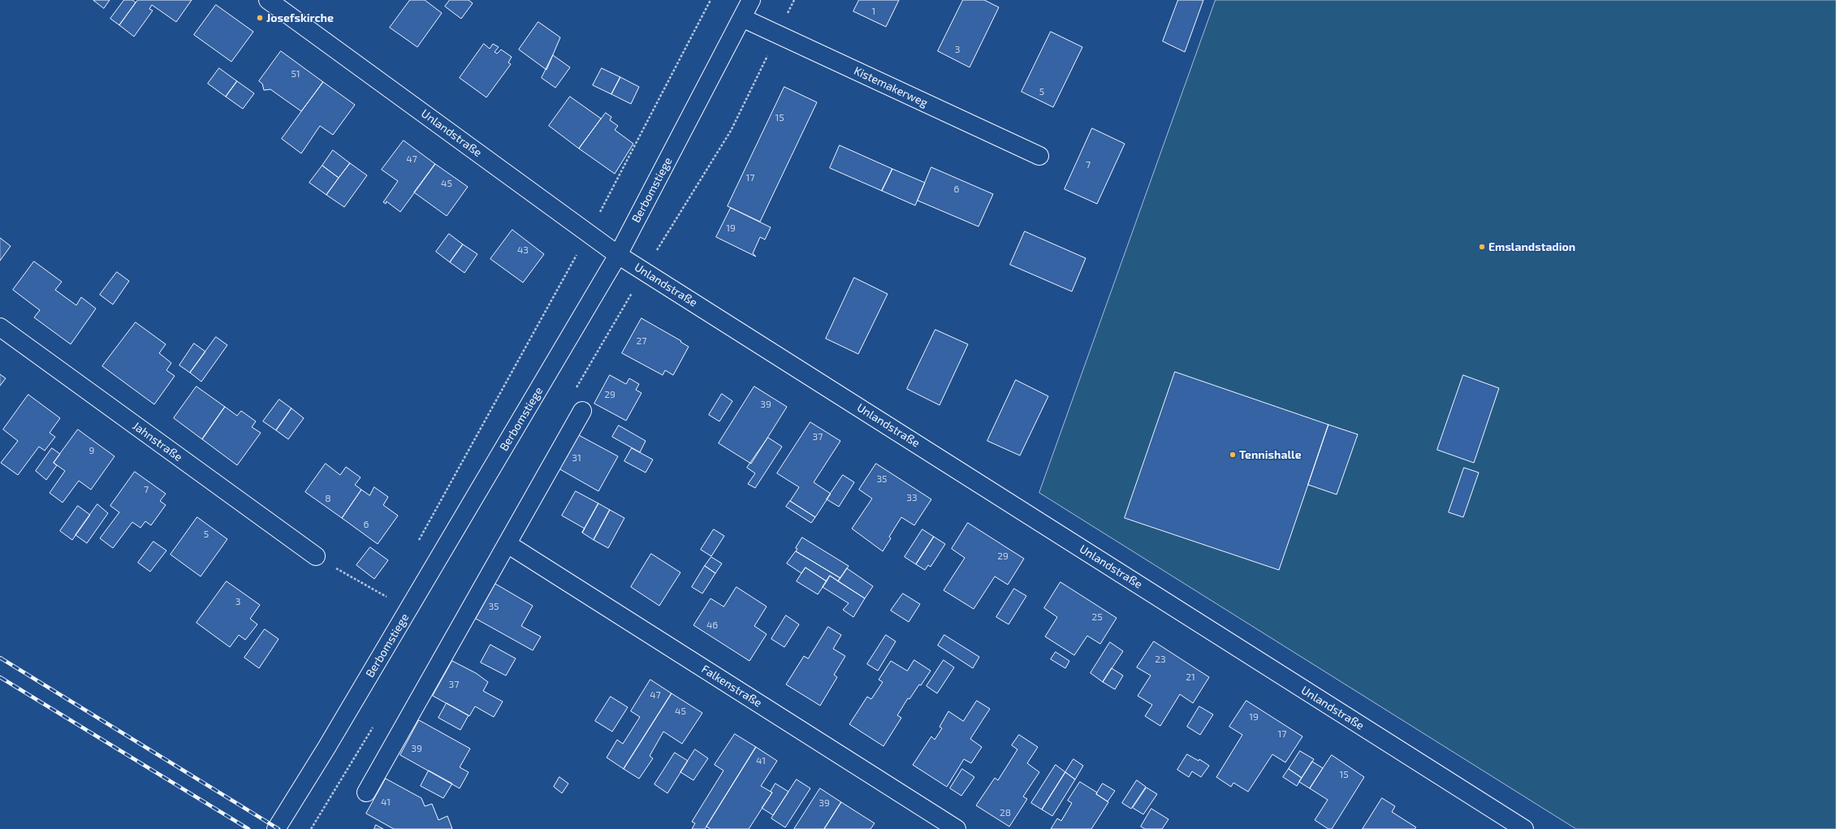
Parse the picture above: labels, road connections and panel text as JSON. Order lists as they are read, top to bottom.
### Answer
{
  "streets": {
    "street": [
      "Kistemakerweg",
      "Unlandstraße",
      "Berbomstiege",
      "Jahnstraße",
      "Falkenstraße"
    ]
  },
  "crossings": [
    ["Kistemakerweg", "Berbomstiege"],
    ["Unlandstraße", "Berbomstiege"]
  ],
  "places": ["Josefskirche", "Emslandstadion", "Tennishalle"],
  "house_numbers": [
    "1",
    "3",
    "51",
    "5",
    "15",
    "47",
    "7",
    "17",
    "45",
    "6",
    "19",
    "43",
    "27",
    "29",
    "39",
    "37",
    "9",
    "31",
    "35",
    "7",
    "33",
    "8",
    "6",
    "5",
    "29",
    "3",
    "35",
    "25",
    "46",
    "23",
    "21",
    "37",
    "47",
    "45",
    "19",
    "17",
    "39",
    "41",
    "15",
    "41",
    "39",
    "28"
  ]
}
